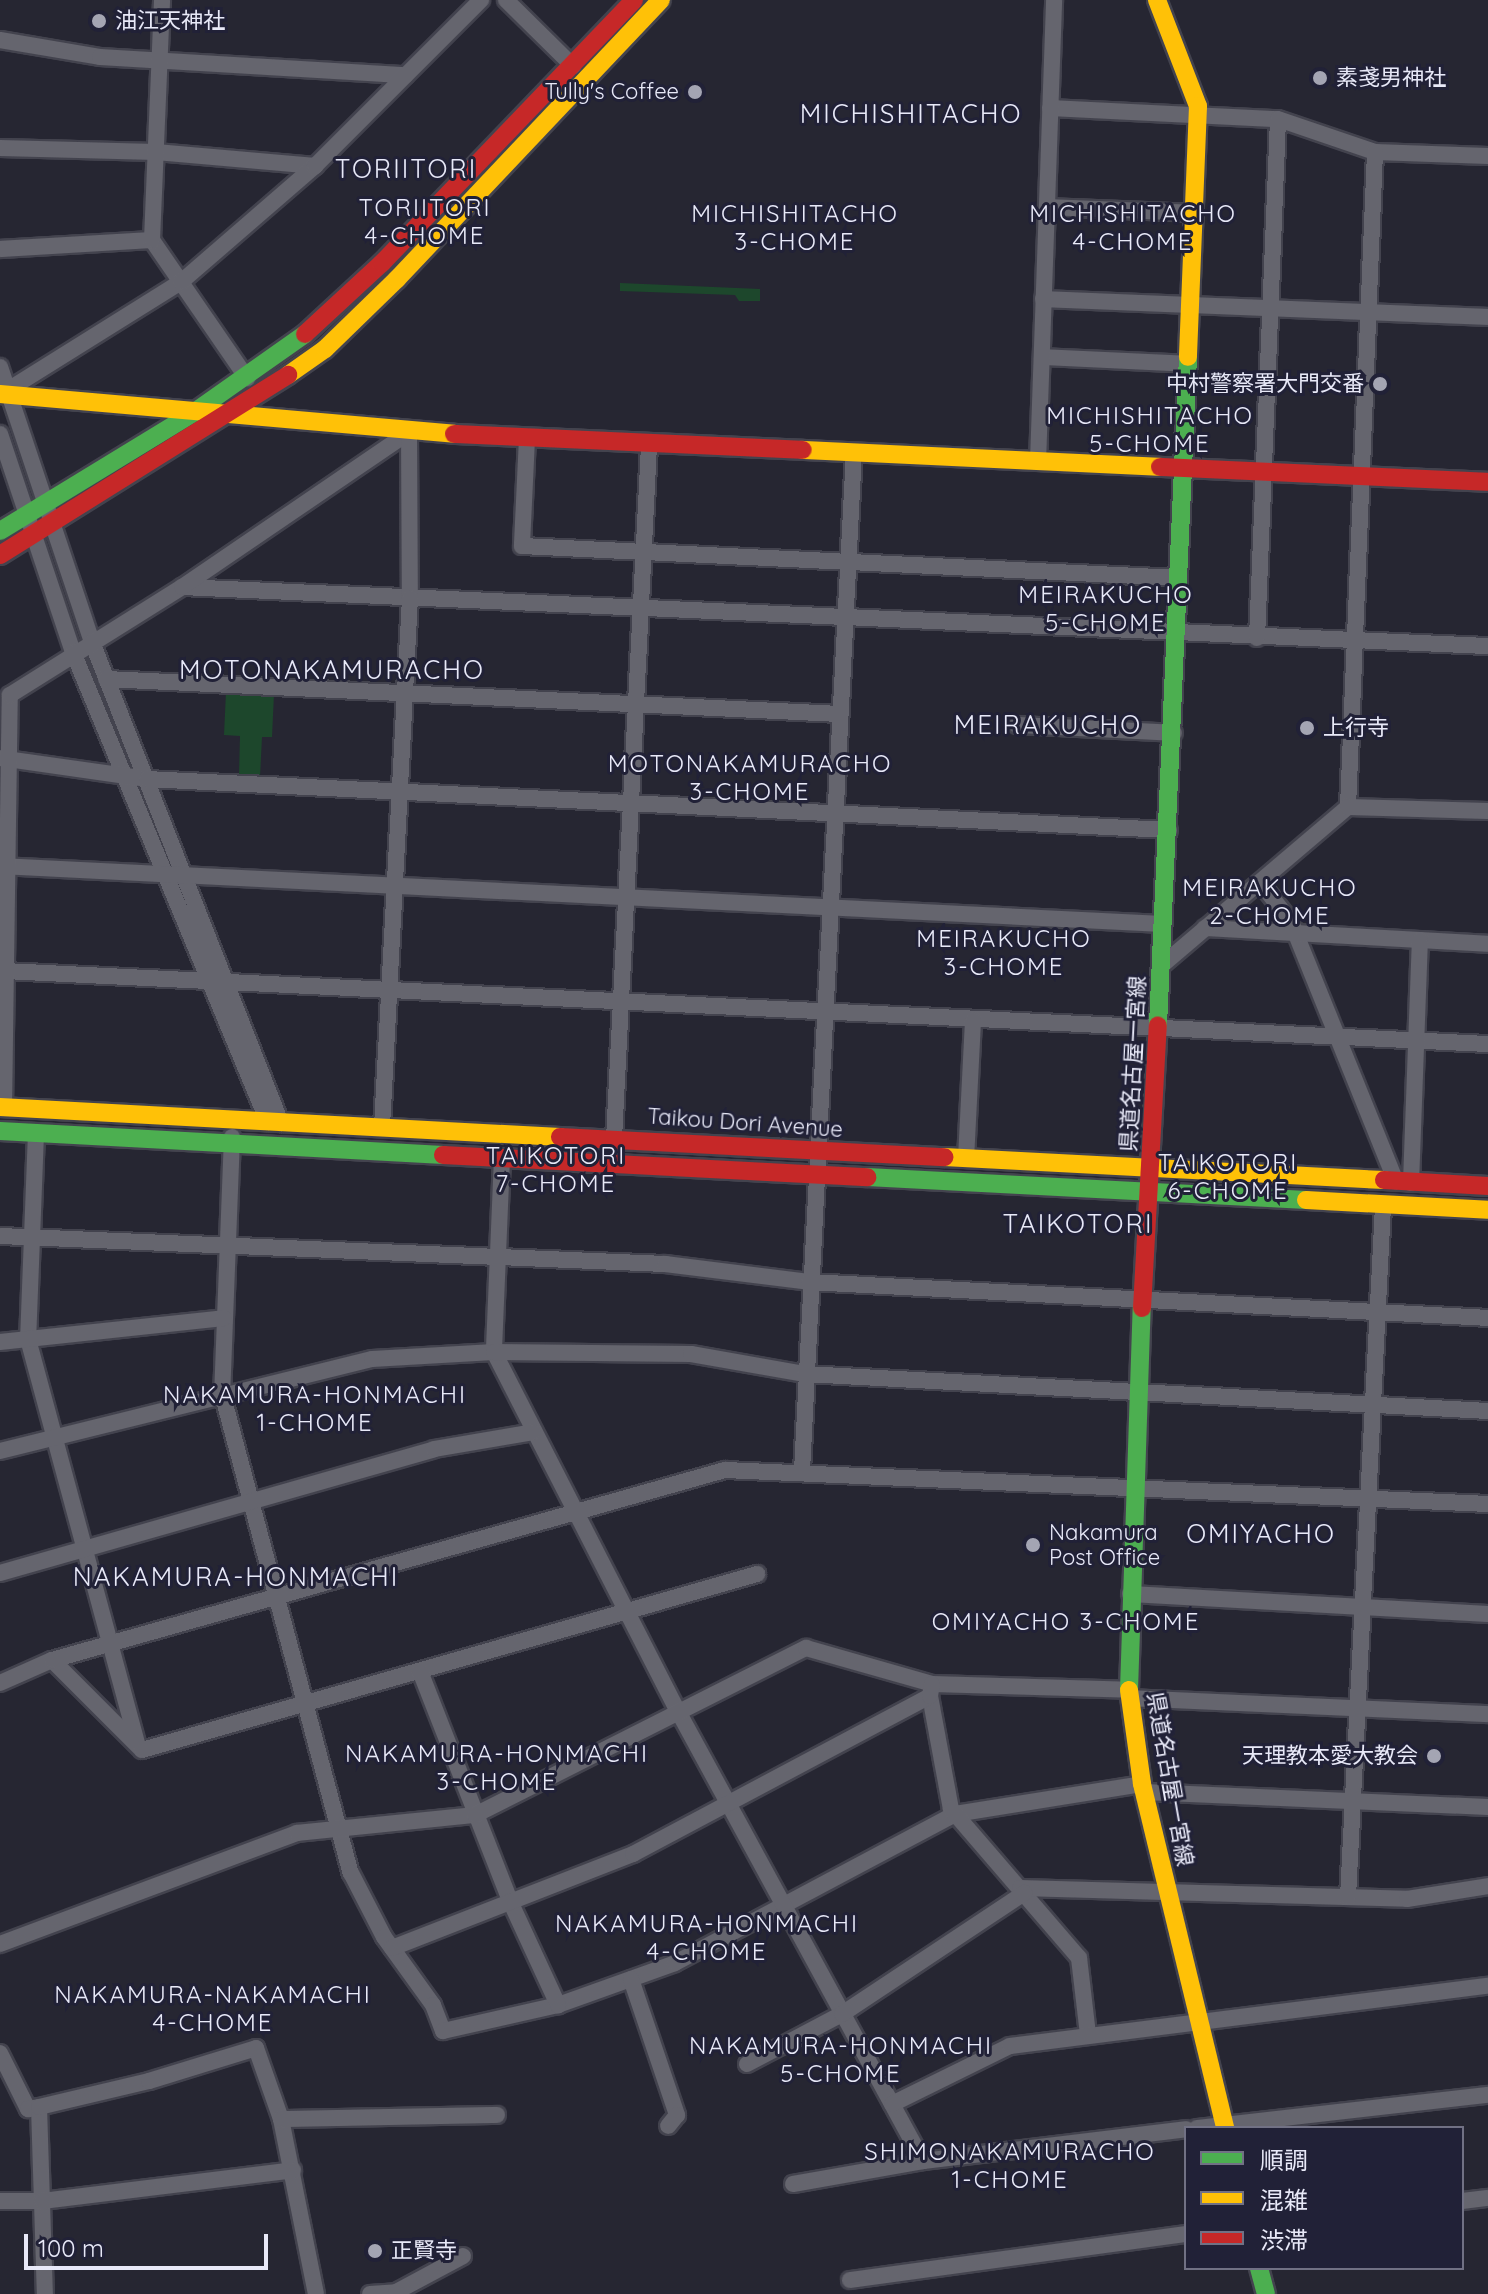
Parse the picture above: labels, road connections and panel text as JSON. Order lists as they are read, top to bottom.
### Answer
{
  "streets": {
    "main road": ["県道名古屋一宮線", "Taikou Dori Avenue"]
  },
  "crossings": [
    ["県道名古屋一宮線", "Taikou Dori Avenue"]
  ],
  "districts": [
    "MICHISHITACHO",
    "TORIITORI",
    "TORIITORI 4-CHOME",
    "MICHISHITACHO 3-CHOME",
    "MICHISHITACHO 4-CHOME",
    "MICHISHITACHO 5-CHOME",
    "MEIRAKUCHO 5-CHOME",
    "MOTONAKAMURACHO",
    "MEIRAKUCHO",
    "MOTONAKAMURACHO 3-CHOME",
    "MEIRAKUCHO 2-CHOME",
    "MEIRAKUCHO 3-CHOME",
    "TAIKOTORI 7-CHOME",
    "TAIKOTORI 6-CHOME",
    "TAIKOTORI",
    "NAKAMURA-HONMACHI 1-CHOME",
    "OMIYACHO",
    "NAKAMURA-HONMACHI",
    "OMIYACHO 3-CHOME",
    "NAKAMURA-HONMACHI 3-CHOME",
    "NAKAMURA-HONMACHI 4-CHOME",
    "NAKAMURA-NAKAMACHI 4-CHOME",
    "NAKAMURA-HONMACHI 5-CHOME",
    "SHIMONAKAMURACHO 1-CHOME"
  ],
  "places": [
    "油江天神社",
    "素戔男神社",
    "Tully's Coffee",
    "中村警察署大門交番",
    "上行寺",
    "Nakamura Post Office",
    "天理教本愛大教会",
    "正賢寺"
  ],
  "legend": ["順調", "混雑", "渋滞"],
  "scale_bar": "100 m"
}
